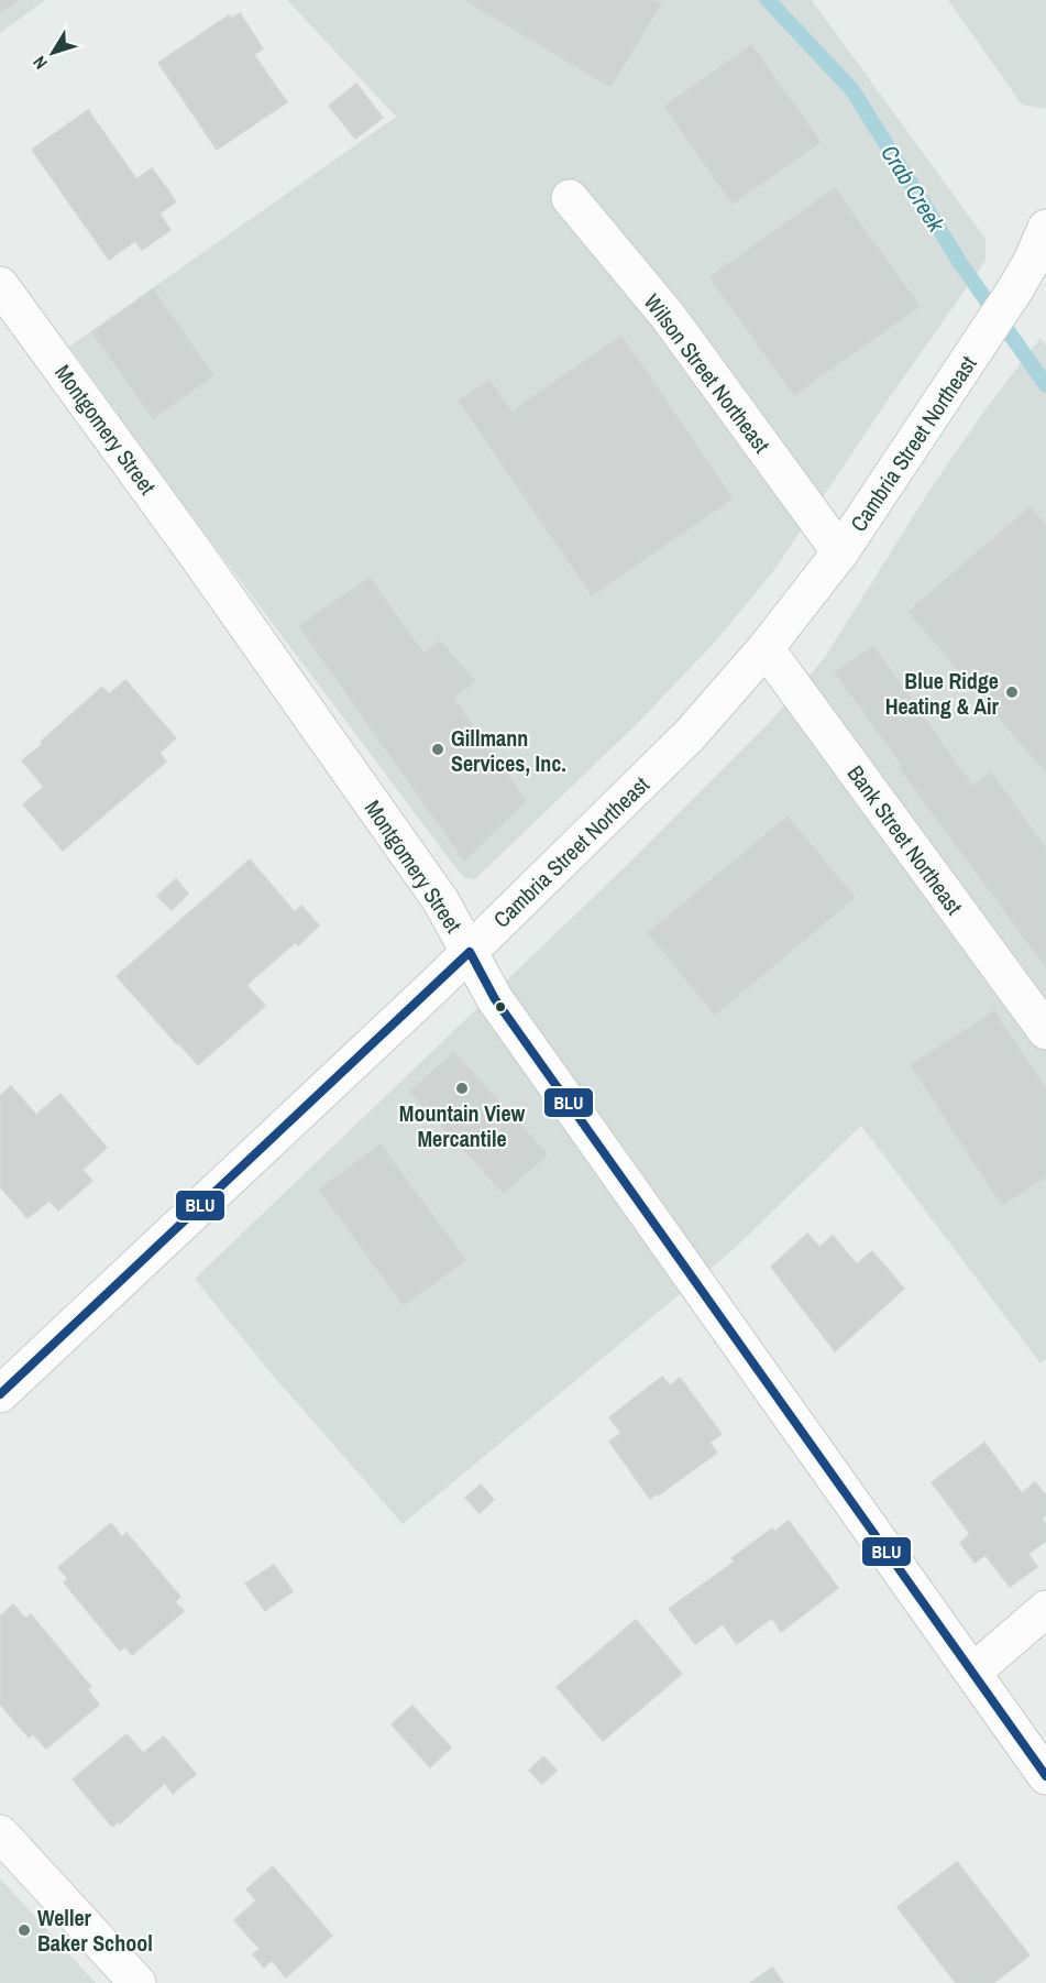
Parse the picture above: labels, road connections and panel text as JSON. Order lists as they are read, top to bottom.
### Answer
{
  "streets": {
    "street": [
      "Wilson Street Northeast",
      "Montgomery Street",
      "Cambria Street Northeast",
      "Bank Street Northeast"
    ]
  },
  "crossings": [
    ["Wilson Street Northeast", "Cambria Street Northeast"],
    ["Montgomery Street", "Cambria Street Northeast"],
    ["Cambria Street Northeast", "Bank Street Northeast"]
  ],
  "water": ["Crab Creek"],
  "places": [
    "Blue Ridge Heating & Air",
    "Gillmann Services, Inc.",
    "Mountain View Mercantile",
    "Weller Baker School"
  ],
  "lines": ["transit line BLU"],
  "north": "bottom left"
}
